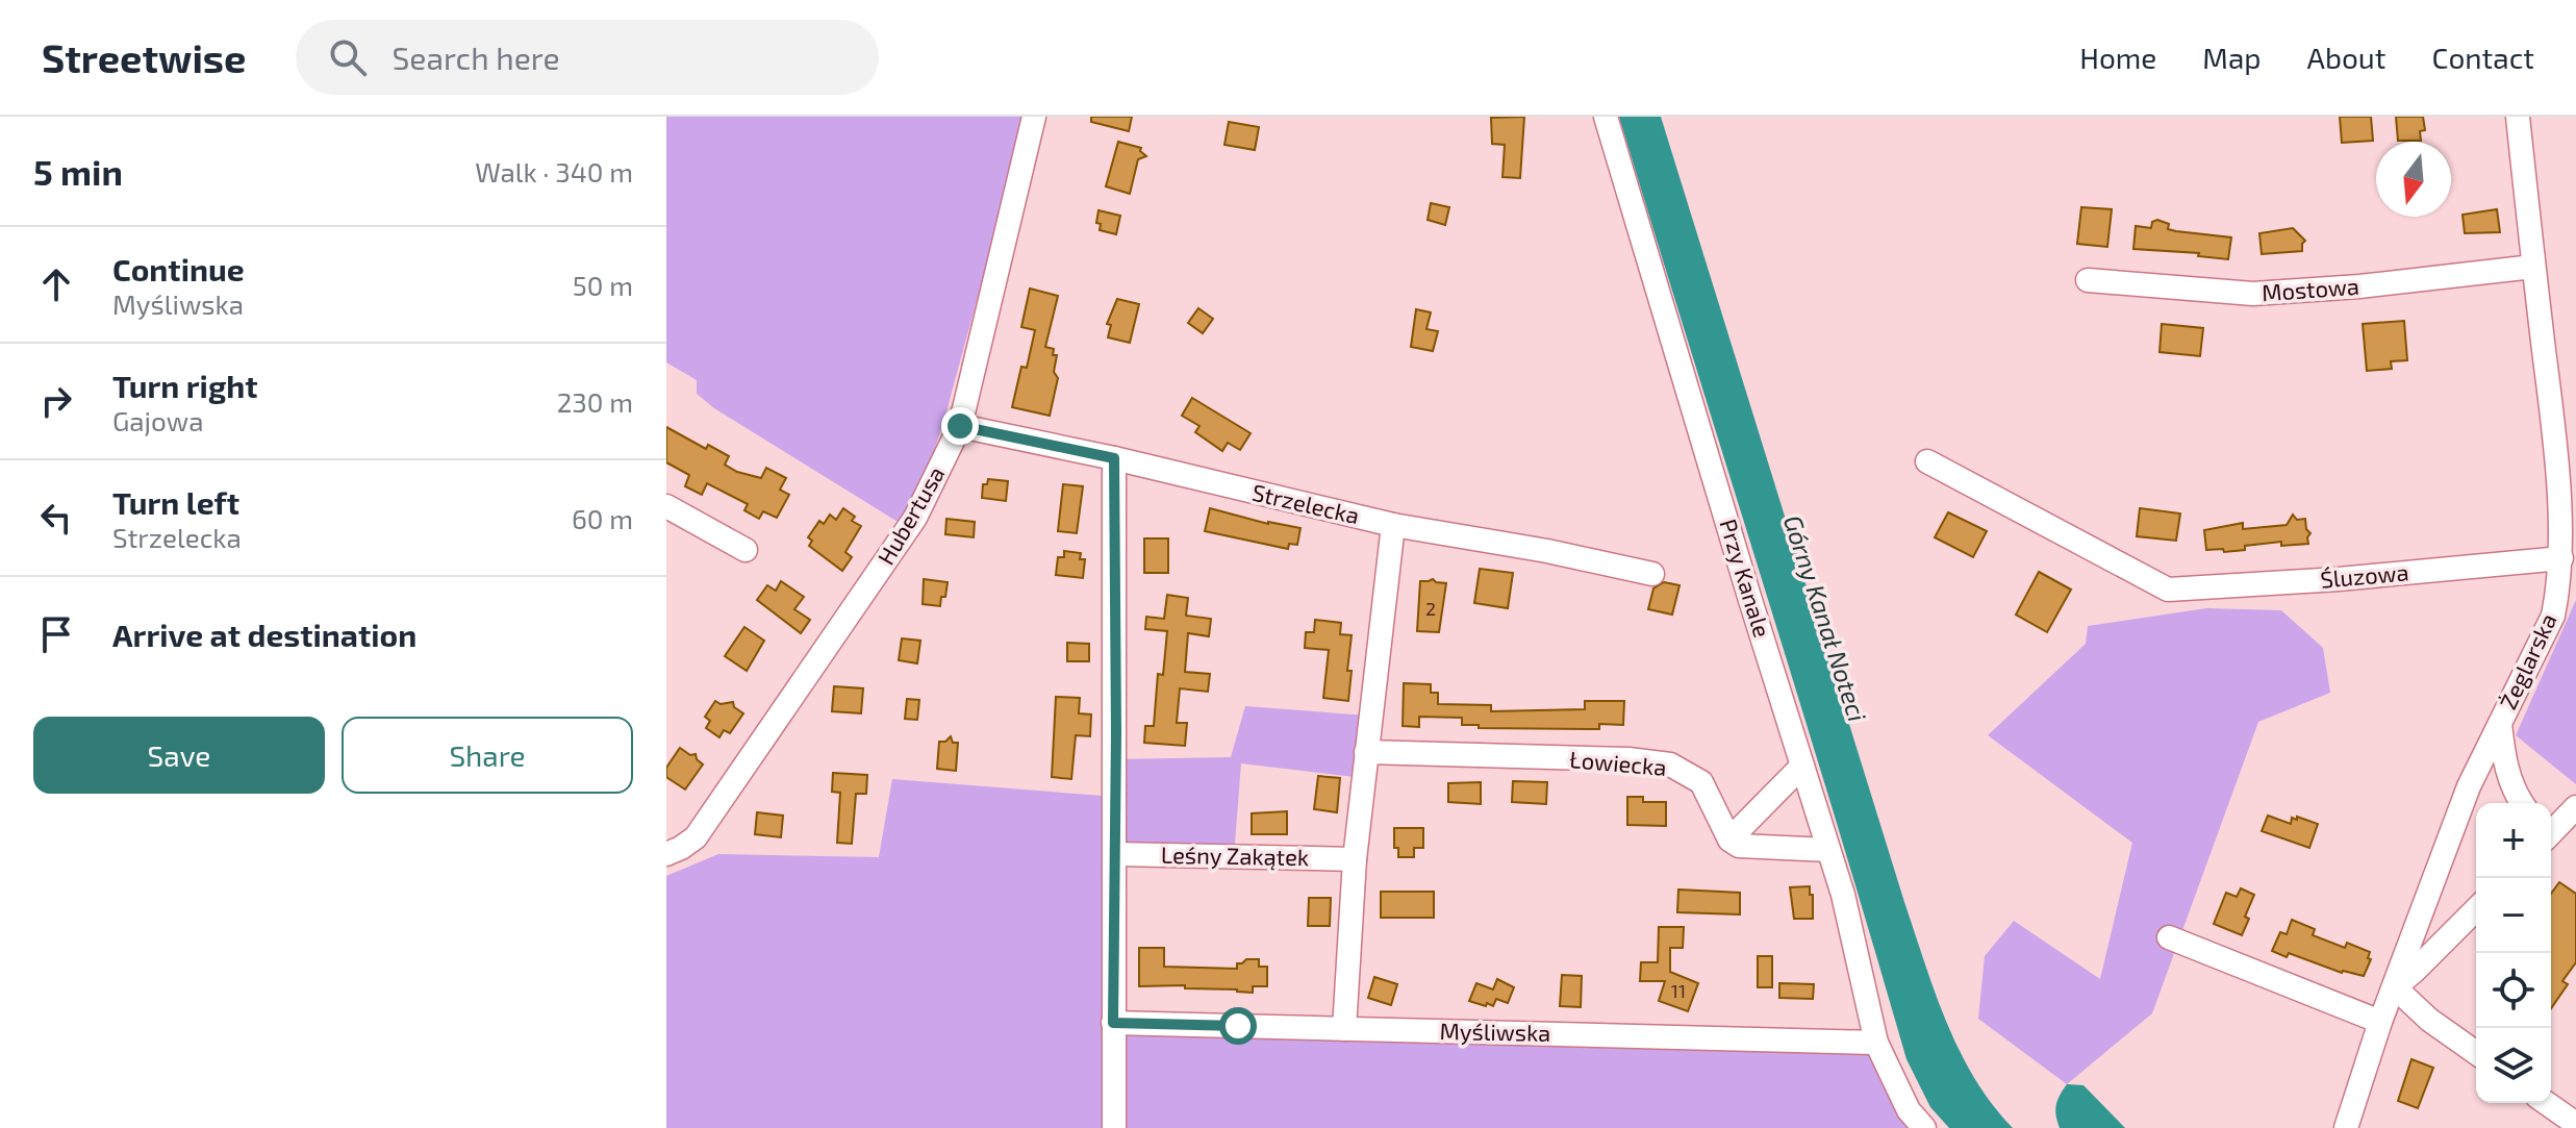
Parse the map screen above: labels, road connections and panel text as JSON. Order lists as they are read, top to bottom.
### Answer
{
  "streets": {
    "street": [
      "Mostowa",
      "Strzelecka",
      "Hubertusa",
      "Śluzowa",
      "Przy Kanale",
      "Żeglarska",
      "Łowiecka",
      "Leśny Zakątek",
      "Myśliwska"
    ]
  },
  "crossings": [
    ["Mostowa", "Żeglarska"],
    ["Strzelecka", "Hubertusa"],
    ["Śluzowa", "Żeglarska"],
    ["Przy Kanale", "Myśliwska"]
  ],
  "water": ["Górny Kanał Noteci"],
  "house_numbers": ["2", "11"],
  "north": "bottom",
  "page": {
    "header": "Streetwise",
    "search": "Search here",
    "nav": [
      "Home",
      "Map",
      "About",
      "Contact"
    ],
    "heading": ["5 min", "Walk · 340 m"],
    "list": [
      ["Continue", "Myśliwska", "50 m"],
      ["Turn right", "Gajowa", "230 m"],
      ["Turn left", "Strzelecka", "60 m"],
      "Arrive at destination"
    ],
    "buttons": ["Save", "Share"],
    "map_buttons": ["+", "−"]
  }
}
